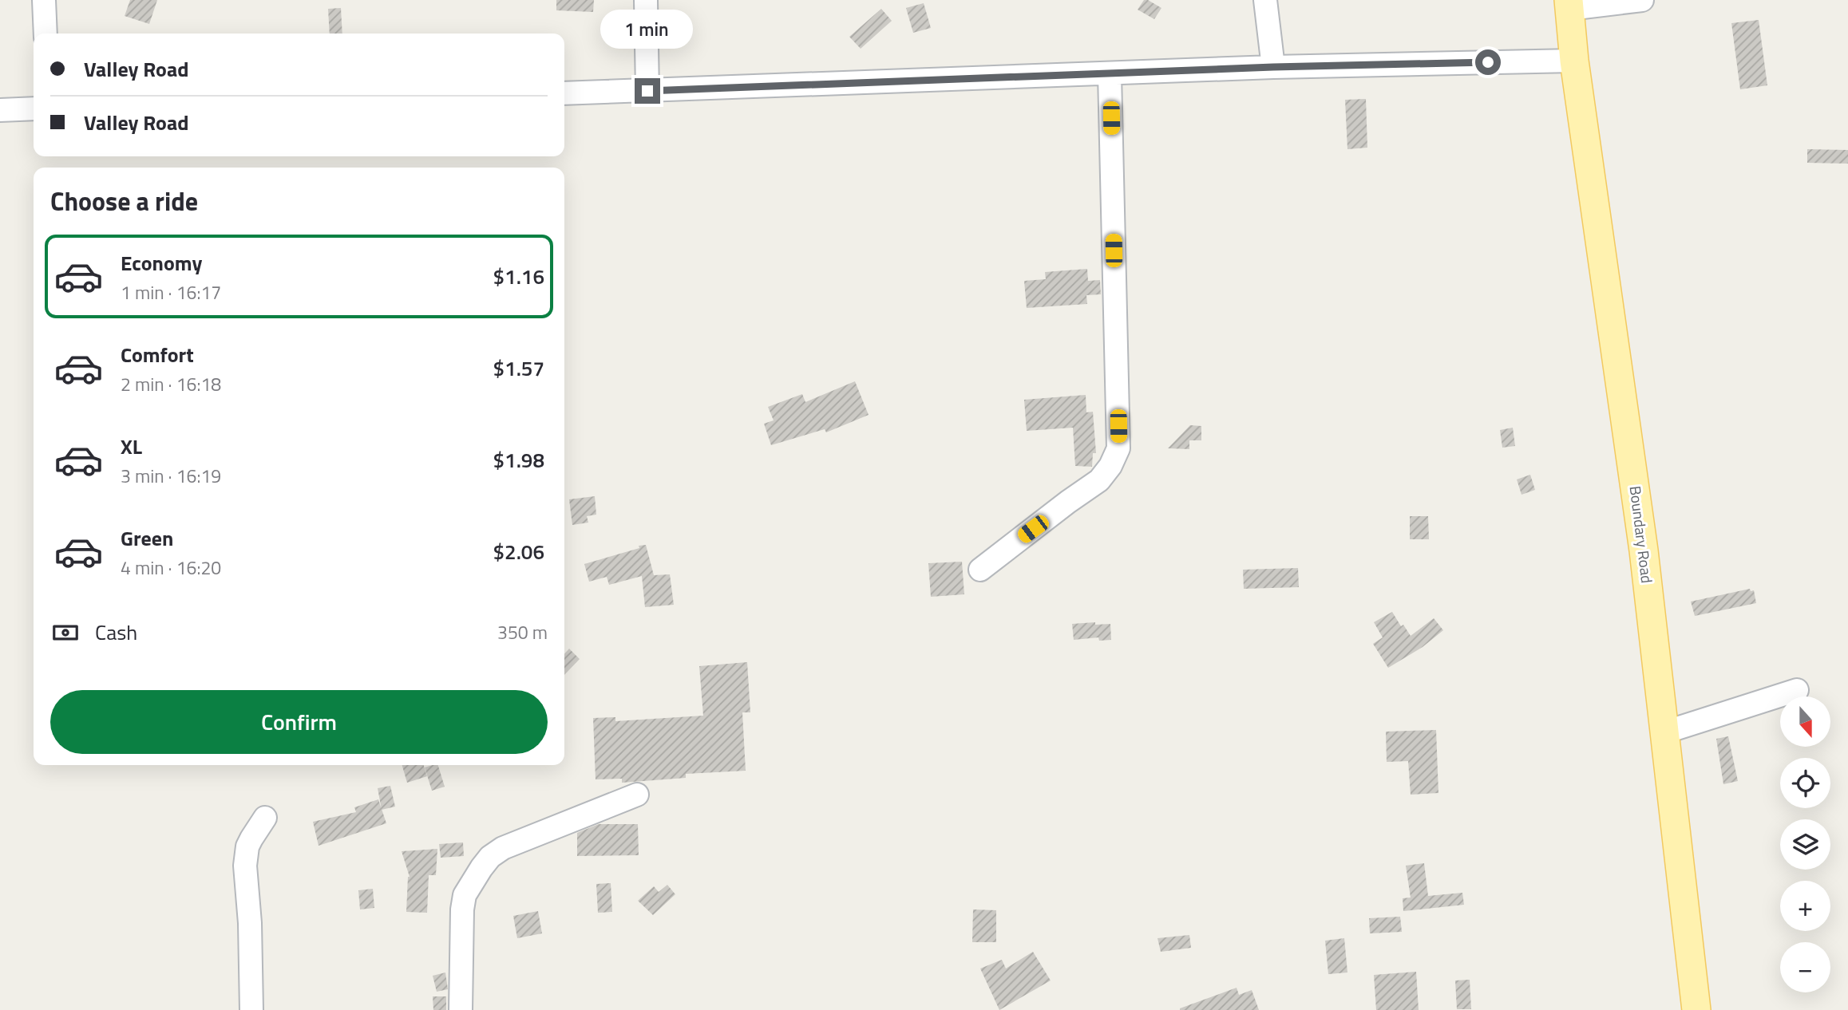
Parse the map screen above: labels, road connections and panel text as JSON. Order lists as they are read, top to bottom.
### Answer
{
  "streets": {
    "main road": ["Boundary Road"]
  },
  "north": "bottom",
  "page": {
    "bubble": "1 min",
    "banner": ["Valley Road", "Valley Road"],
    "heading": "Choose a ride",
    "list": [
      {
        "name": "Economy",
        "note": "1 min · 16:17",
        "value": "$1.16"
      },
      {
        "name": "Comfort",
        "note": "2 min · 16:18",
        "value": "$1.57"
      },
      {
        "name": "XL",
        "note": "3 min · 16:19",
        "value": "$1.98"
      },
      {
        "name": "Green",
        "note": "4 min · 16:20",
        "value": "$2.06"
      }
    ],
    "pay": ["Cash", "350 m"],
    "buttons": "Confirm",
    "map_buttons": ["+", "−"]
  }
}
